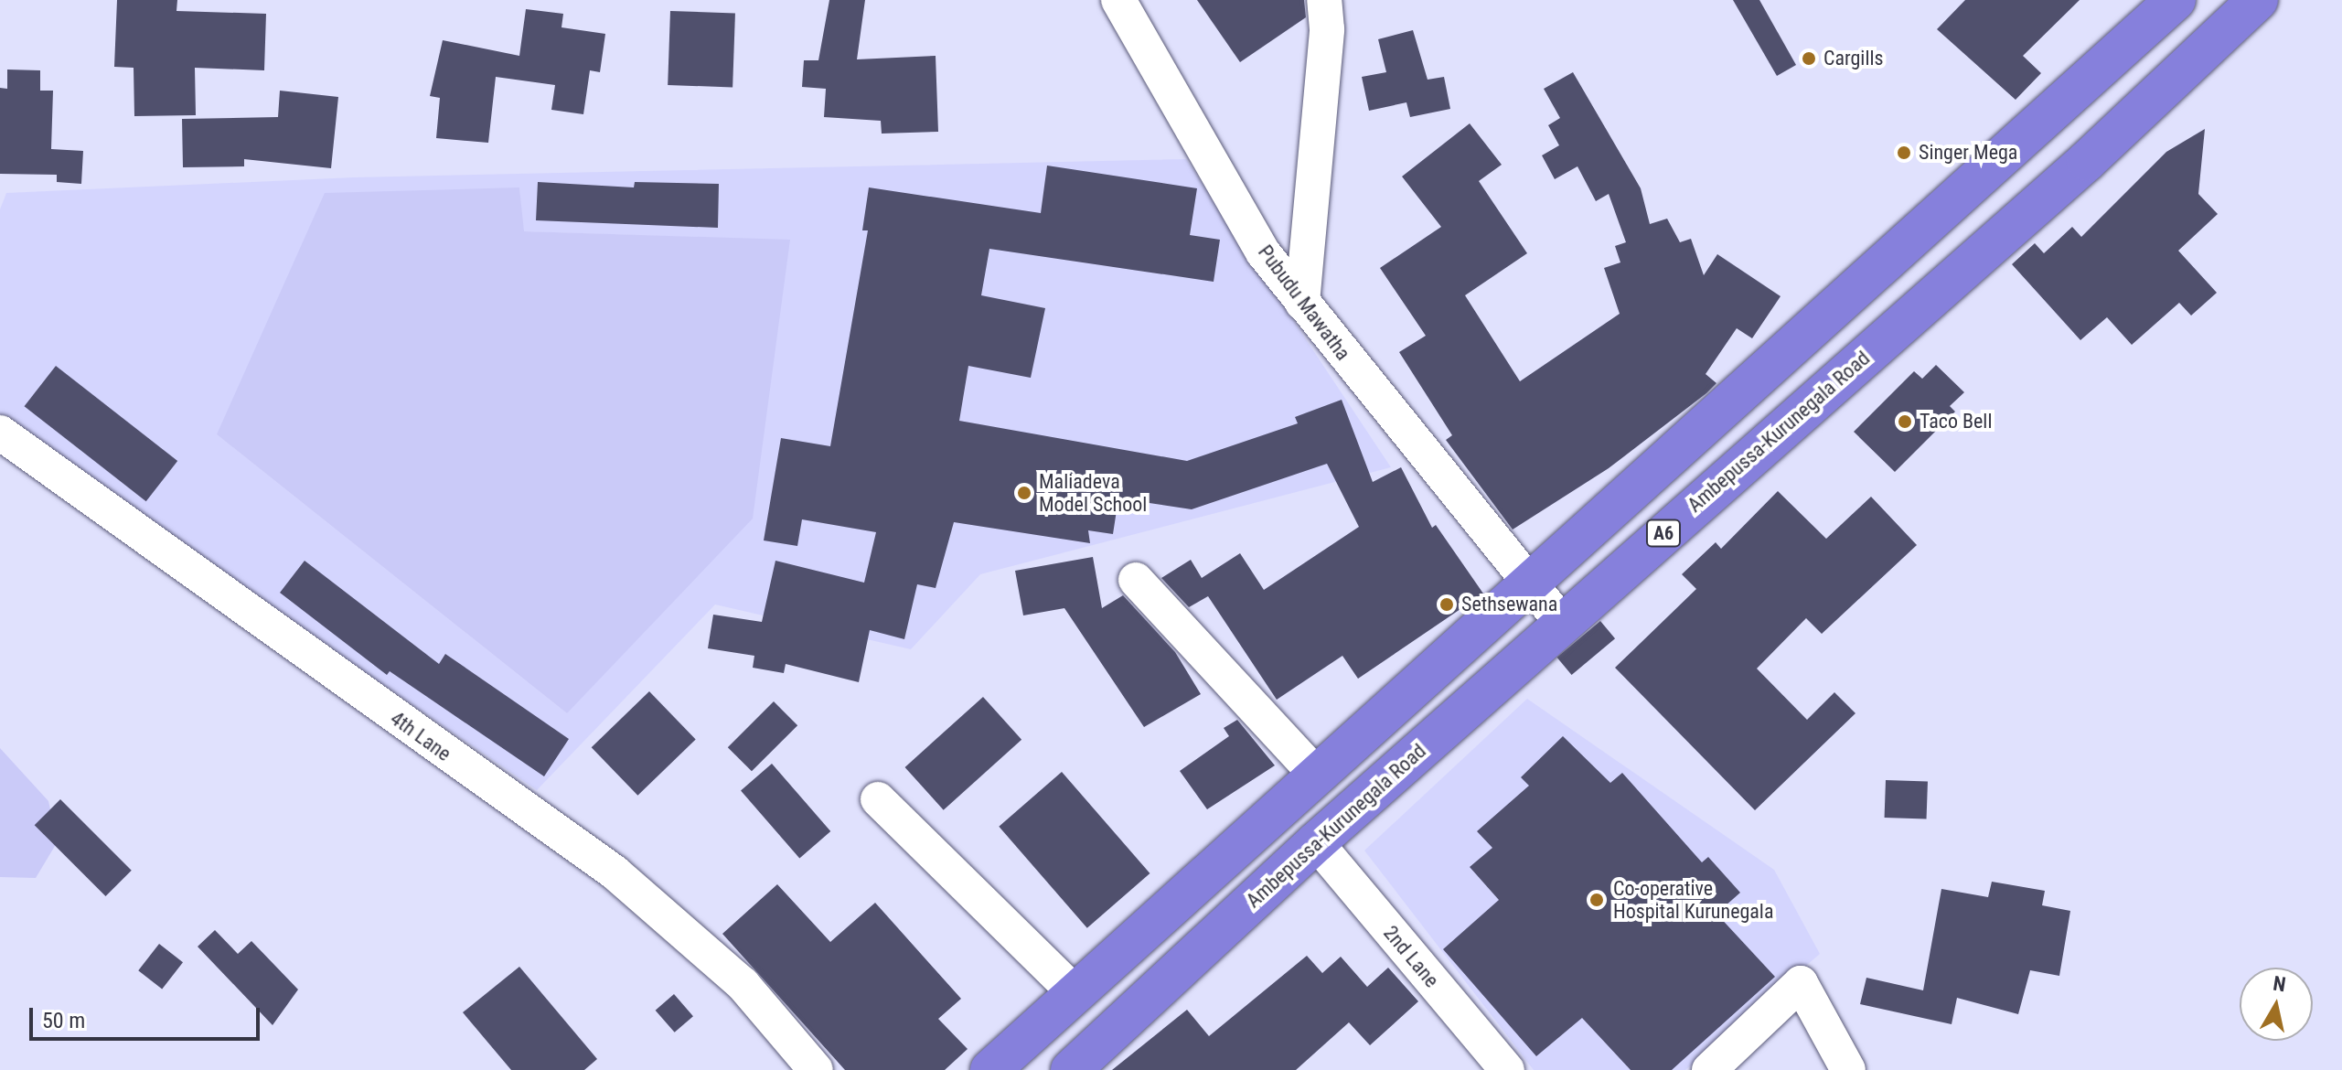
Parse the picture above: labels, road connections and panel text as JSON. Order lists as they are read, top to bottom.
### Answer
{
  "streets": {
    "highway": ["Ambepussa-Kurunegala Road", "A6"],
    "street": ["Pubudu Mawatha", "4th Lane", "2nd Lane"]
  },
  "crossings": [
    ["Pubudu Mawatha", "Ambepussa-Kurunegala Road"],
    ["Ambepussa-Kurunegala Road", "2nd Lane"]
  ],
  "places": [
    "Cargills",
    "Singer Mega",
    "Taco Bell",
    "Maliadeva Model School",
    "Sethsewana",
    "Co-operative Hospital Kurunegala"
  ],
  "scale_bar": "50 m",
  "north": "top"
}
